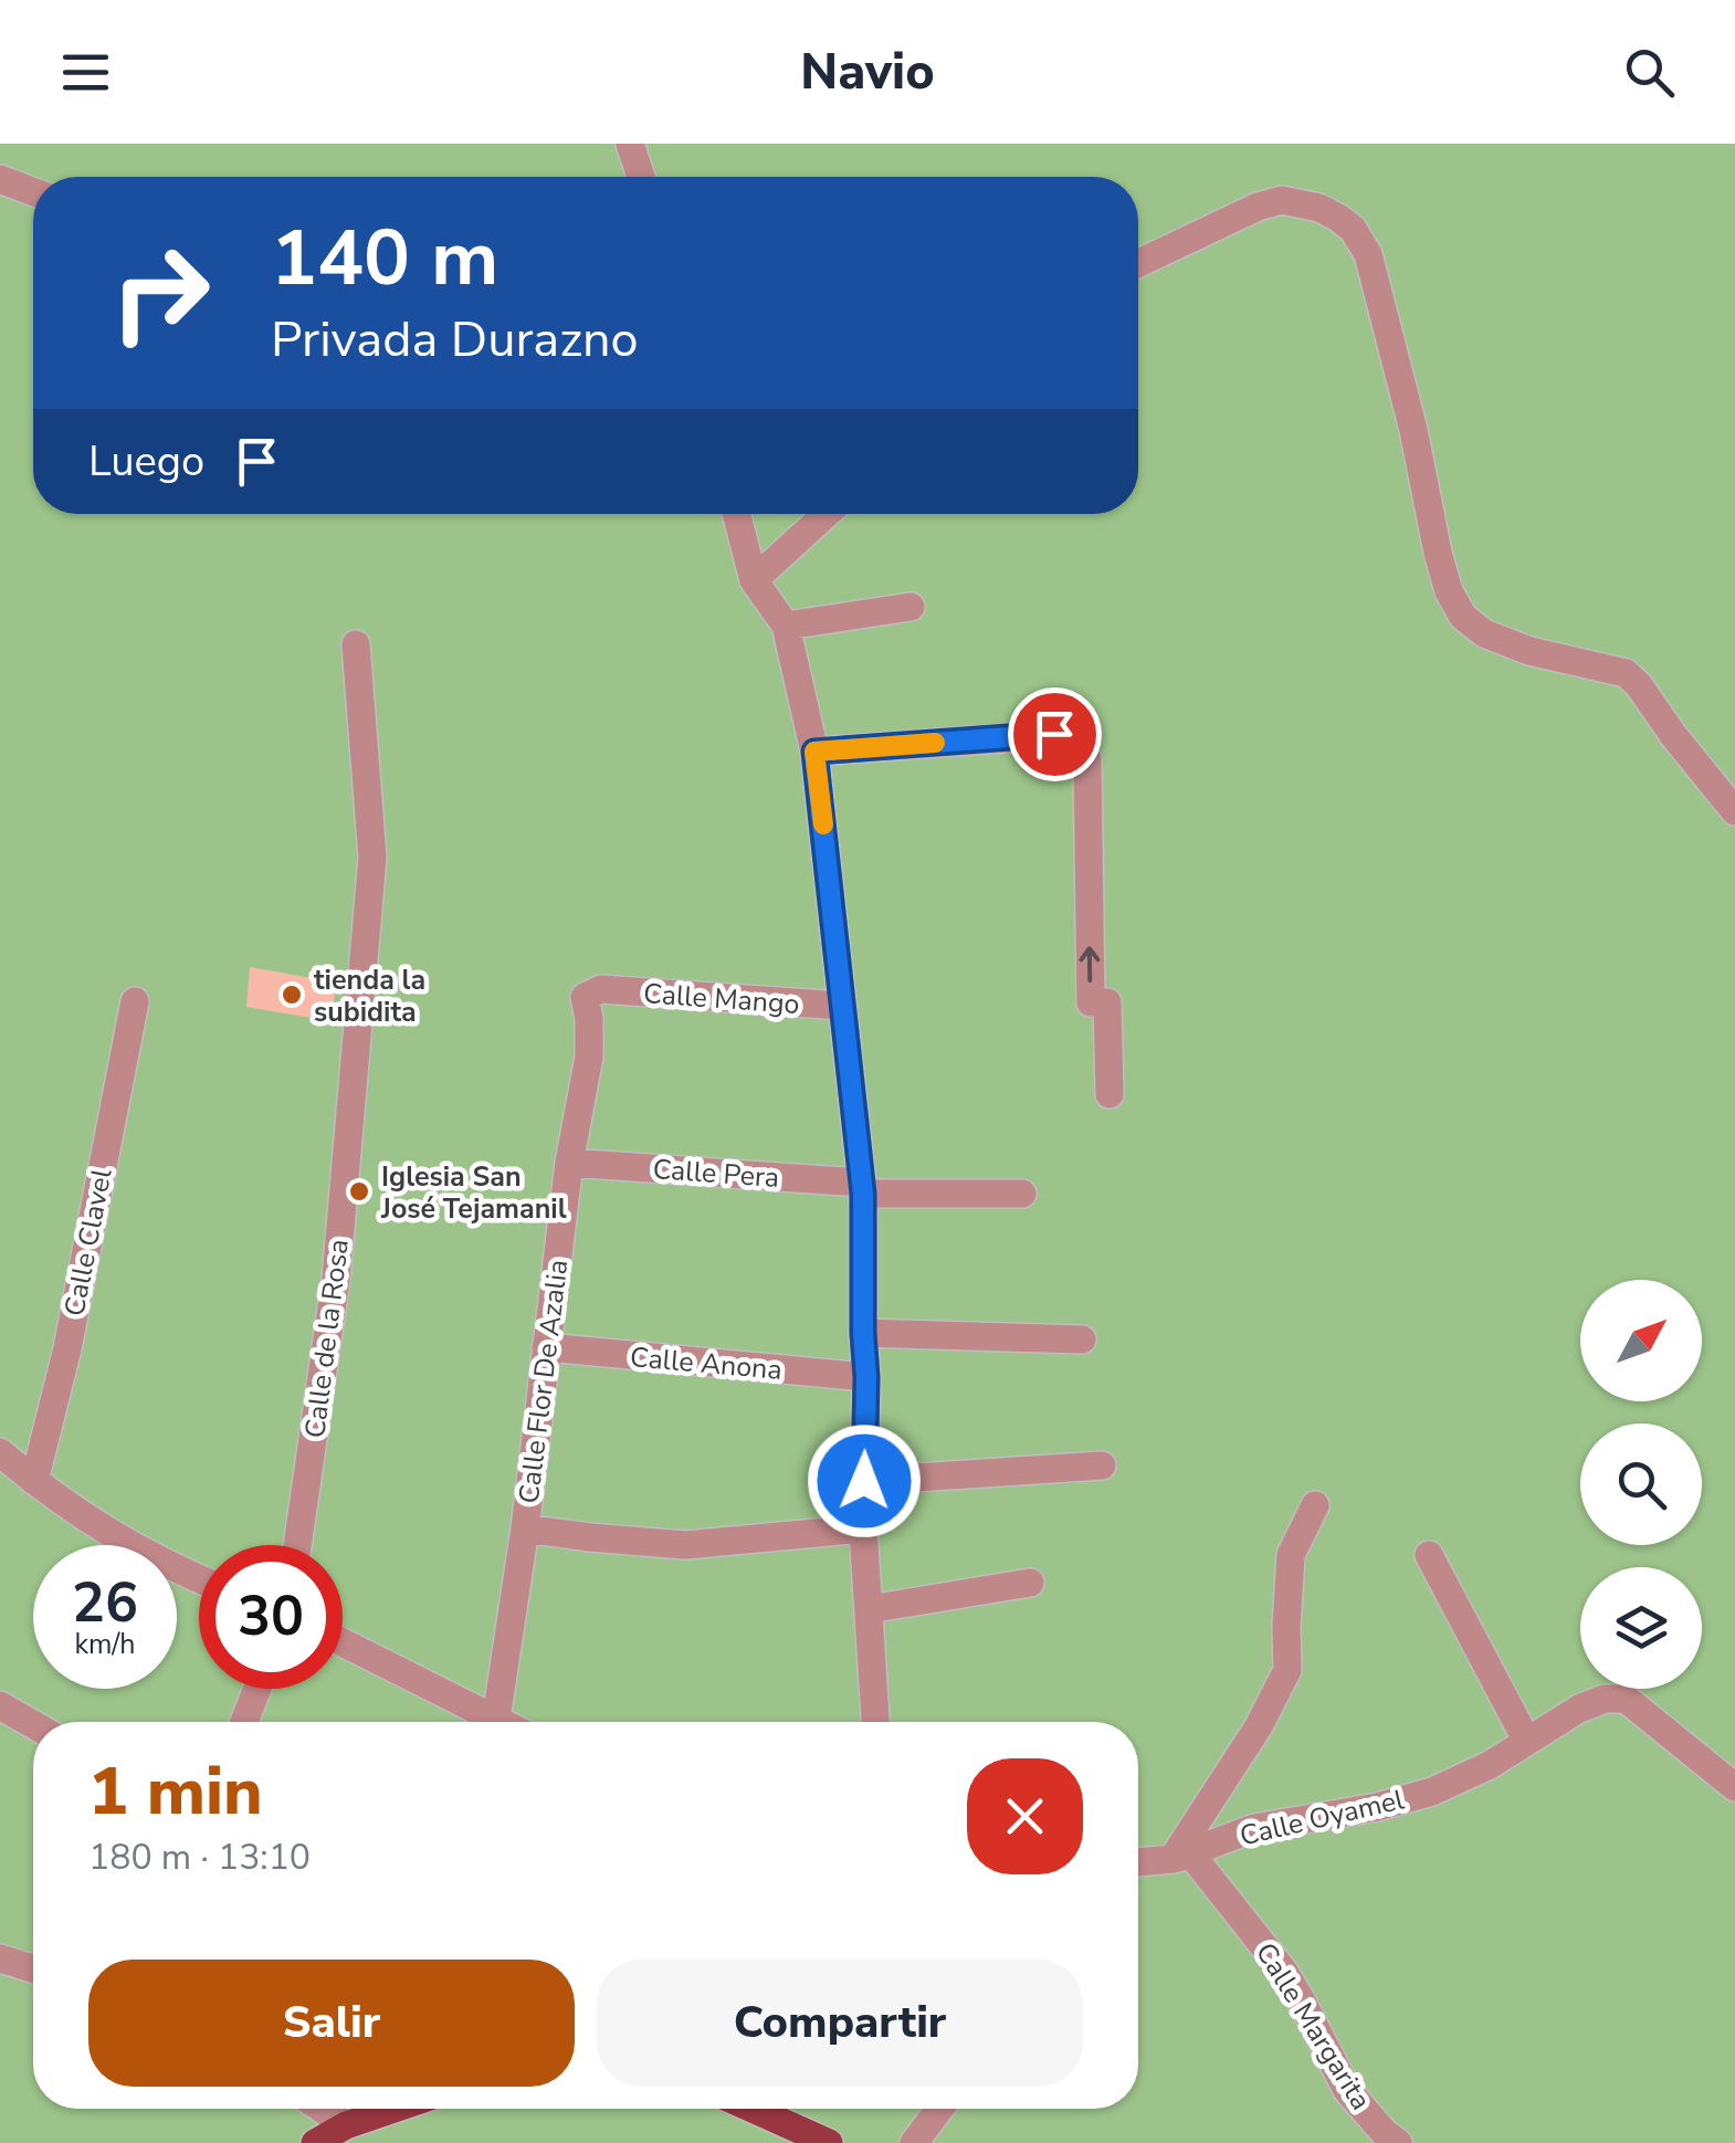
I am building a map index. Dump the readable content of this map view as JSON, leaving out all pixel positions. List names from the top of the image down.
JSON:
{
  "streets": {
    "street": [
      "Calle Mango",
      "Calle Pera",
      "Calle Clavel",
      "Calle de la Rosa",
      "Calle Anona",
      "Calle Flor De Azalia",
      "Calle Oyamel",
      "Calle Margarita"
    ]
  },
  "crossings": [
    ["Calle Mango", "Calle Flor De Azalia"],
    ["Calle Pera", "Calle Flor De Azalia"],
    ["Calle Anona", "Calle Flor De Azalia"],
    ["Calle Oyamel", "Calle Margarita"]
  ],
  "places": ["tienda la subidita", "Iglesia San José Tejamanil"],
  "north": "top right",
  "page": {
    "header": "Navio",
    "turn": ["140 m", "Privada Durazno"],
    "then": "Luego",
    "speed": "26 km/h",
    "limit": "30",
    "heading": ["1 min", "180 m · 13:10"],
    "buttons": ["Salir", "Compartir"]
  }
}
